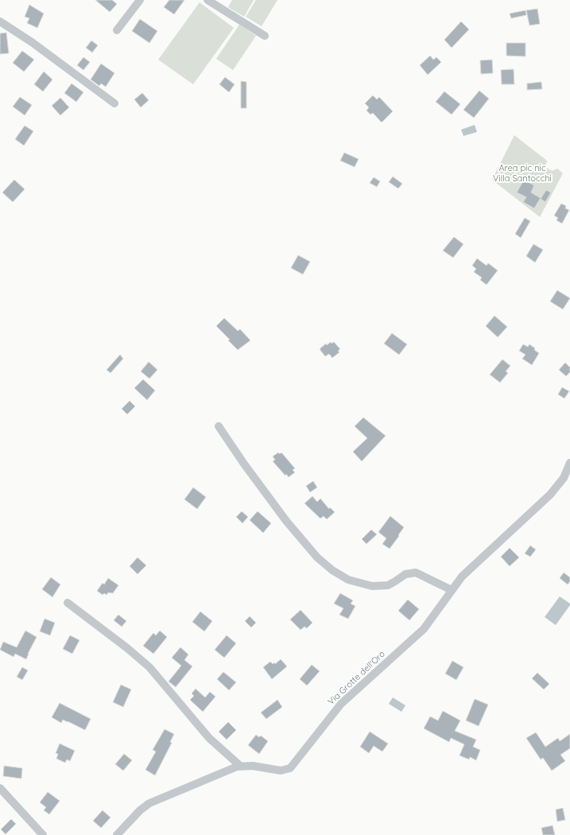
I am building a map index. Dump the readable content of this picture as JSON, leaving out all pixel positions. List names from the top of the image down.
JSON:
{
  "streets": {
    "street": ["Via Grotte dell'Oro"]
  },
  "parks": ["Area pic nic Villa Santocchi"]
}
